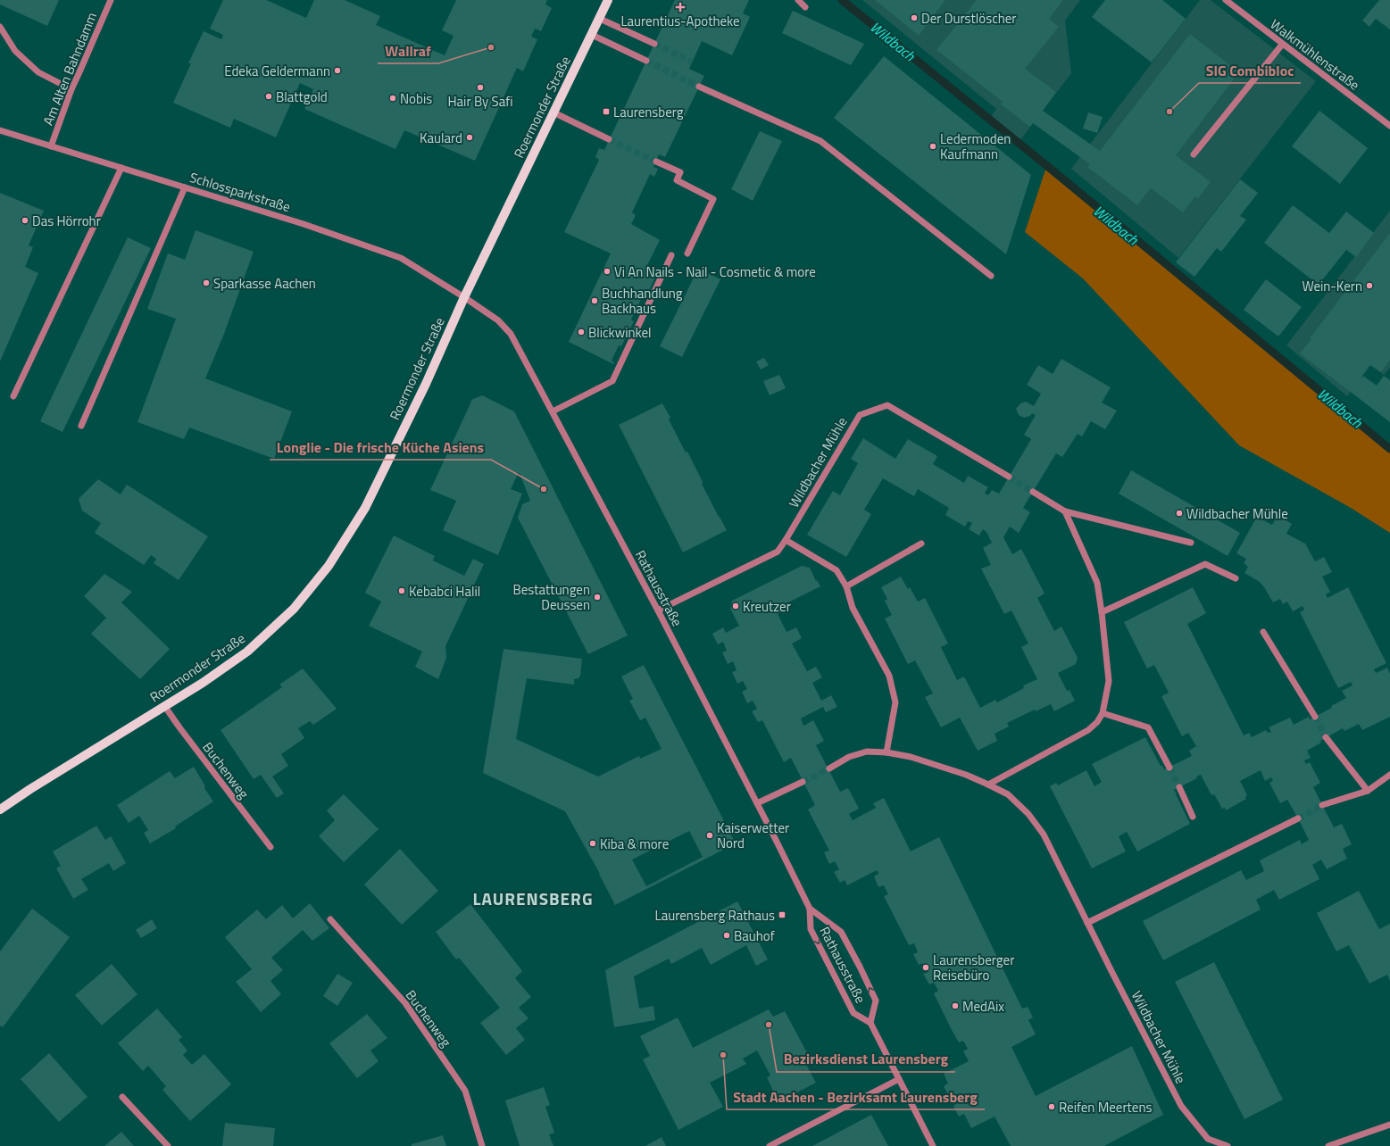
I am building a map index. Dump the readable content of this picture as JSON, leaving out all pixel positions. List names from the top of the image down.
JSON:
{
  "streets": {
    "main road": ["Roermonder Straße"],
    "street": [
      "Walkmühlenstraße",
      "Am Alten Bahndamm",
      "Schlossparkstraße",
      "Wildbacher Mühle",
      "Rathausstraße",
      "Buchenweg"
    ]
  },
  "crossings": [
    ["Am Alten Bahndamm", "Schlossparkstraße"],
    ["Roermonder Straße", "Schlossparkstraße"],
    ["Roermonder Straße", "Rathausstraße"],
    ["Roermonder Straße", "Buchenweg"],
    ["Schlossparkstraße", "Rathausstraße"],
    ["Wildbacher Mühle", "Rathausstraße"]
  ],
  "districts": ["LAURENSBERG"],
  "water": ["Wildbach"],
  "places": {
    "health": ["Laurentius-Apotheke"],
    "other": [
      "Der Durstlöscher",
      "Wallraf",
      "Edeka Geldermann",
      "Hair By Safi",
      "Blattgold",
      "Nobis",
      "SIG Combibloc",
      "Kaulard",
      "Ledermoden Kaufmann",
      "Das Hörrohr",
      "Vi An Nails - Nail - Cosmetic & more",
      "Sparkasse Aachen",
      "Wein-Kern",
      "Buchhandlung Backhaus",
      "Blickwinkel",
      "Longlie - Die frische Küche Asiens",
      "Wildbacher Mühle",
      "Kebabci Halil",
      "Bestattungen Deussen",
      "Kreutzer",
      "Kaiserwetter Nord",
      "Kiba & more",
      "Bauhof",
      "Laurensberger Reisebüro",
      "MedAix",
      "Bezirksdienst Laurensberg",
      "Stadt Aachen - Bezirksamt Laurensberg",
      "Reifen Meertens"
    ],
    "transit": ["Laurensberg", "Laurensberg Rathaus"]
  }
}
